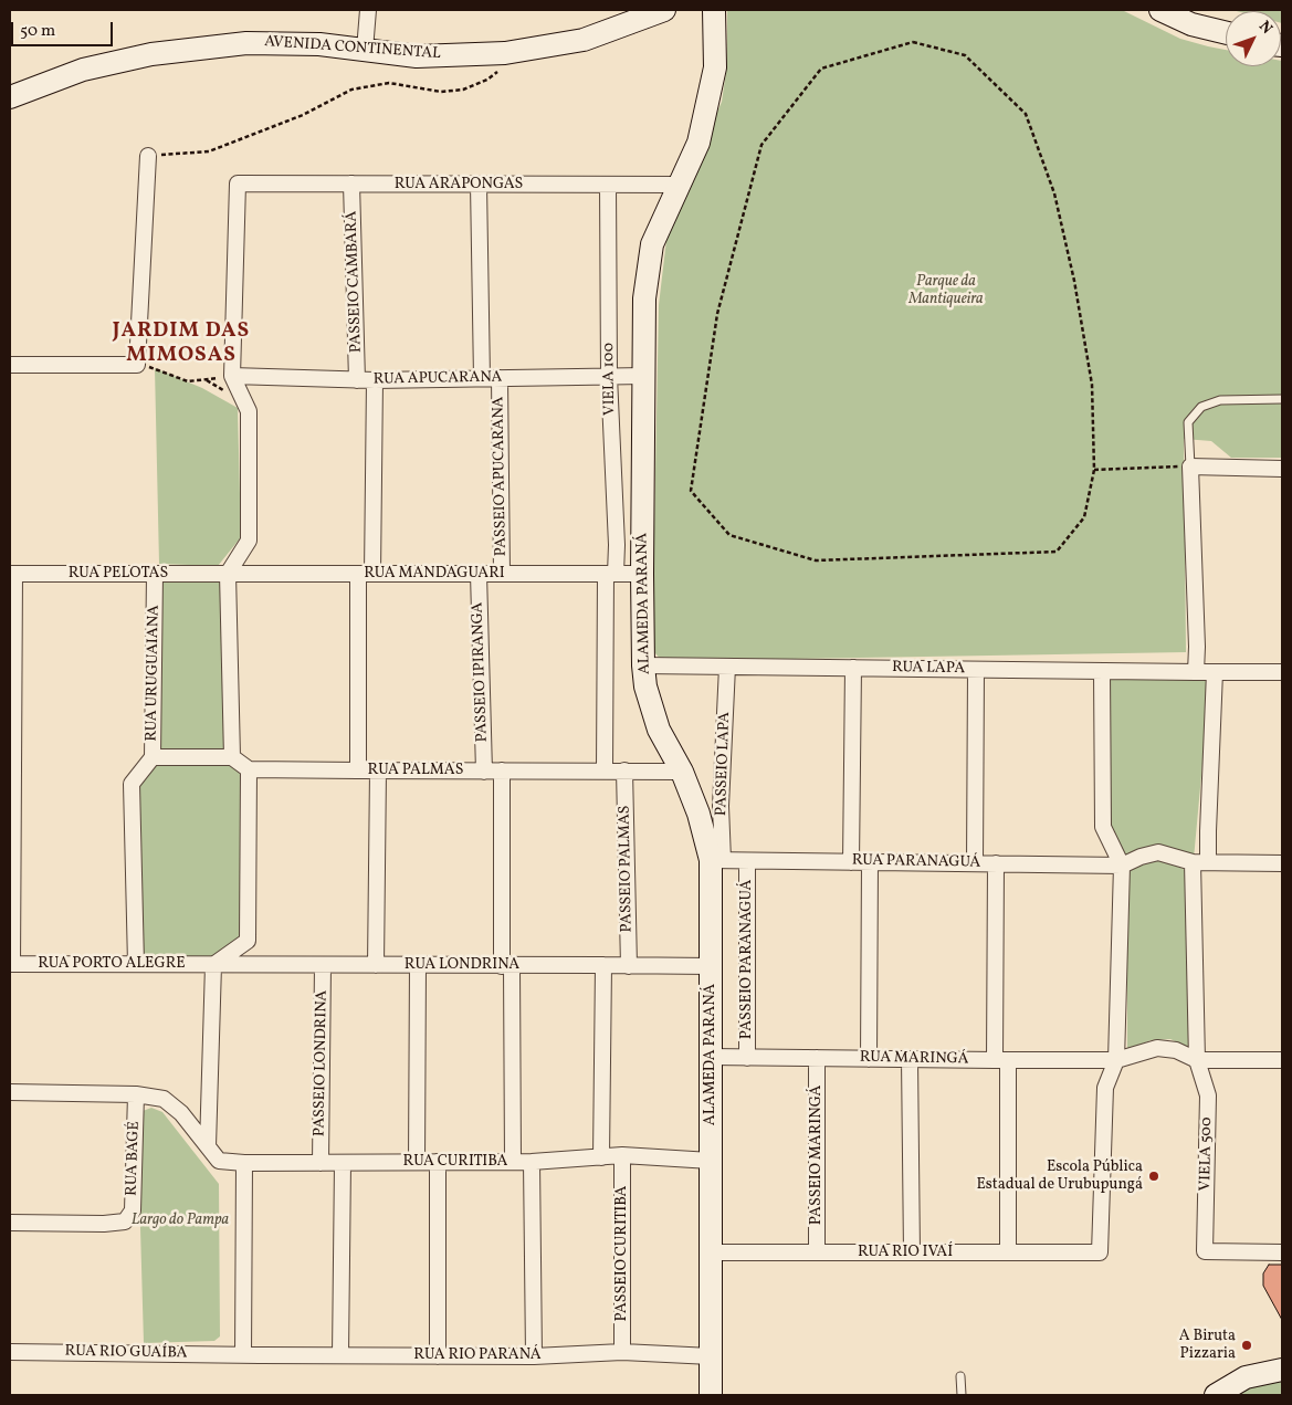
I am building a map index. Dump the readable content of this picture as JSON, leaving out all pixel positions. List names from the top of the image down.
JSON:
{
  "streets": {
    "street": [
      "AVENIDA CONTINENTAL",
      "RUA ARAPONGAS",
      "PASSEIO CAMBARÁ",
      "RUA APUCARANA",
      "VIELA 100",
      "PASSEIO APUCARANA",
      "RUA PELOTAS",
      "RUA MANDAGUARI",
      "ALAMEDA PARANÁ",
      "RUA LAPA",
      "PASSEIO IPIRANGA",
      "RUA URUGUAIANA",
      "PASSEIO LAPA",
      "RUA PALMAS",
      "RUA PARANAGUÁ",
      "PASSEIO PALMAS",
      "PASSEIO PARANAGUÁ",
      "RUA PORTO ALEGRE",
      "RUA LONDRINA",
      "RUA MARINGÁ",
      "PASSEIO LONDRINA",
      "VIELA 500",
      "PASSEIO MARINGÁ",
      "RUA BAGÉ",
      "RUA CURITIBA",
      "RUA RIO IVAÍ",
      "PASSEIO CURITIBA",
      "RUA RIO GUAÍBA",
      "RUA RIO PARANÁ"
    ]
  },
  "crossings": [
    ["RUA ARAPONGAS", "PASSEIO CAMBARÁ"],
    ["RUA ARAPONGAS", "RUA APUCARANA"],
    ["RUA ARAPONGAS", "VIELA 100"],
    ["RUA ARAPONGAS", "ALAMEDA PARANÁ"],
    ["PASSEIO CAMBARÁ", "RUA APUCARANA"],
    ["RUA APUCARANA", "VIELA 100"],
    ["RUA APUCARANA", "PASSEIO APUCARANA"],
    ["RUA APUCARANA", "ALAMEDA PARANÁ"],
    ["VIELA 100", "RUA MANDAGUARI"],
    ["PASSEIO APUCARANA", "RUA MANDAGUARI"],
    ["RUA PELOTAS", "RUA MANDAGUARI"],
    ["RUA PELOTAS", "RUA URUGUAIANA"],
    ["RUA MANDAGUARI", "ALAMEDA PARANÁ"],
    ["RUA MANDAGUARI", "PASSEIO IPIRANGA"],
    ["ALAMEDA PARANÁ", "RUA LAPA"],
    ["ALAMEDA PARANÁ", "PASSEIO LAPA"],
    ["ALAMEDA PARANÁ", "RUA PALMAS"],
    ["ALAMEDA PARANÁ", "RUA PARANAGUÁ"],
    ["ALAMEDA PARANÁ", "RUA LONDRINA"],
    ["ALAMEDA PARANÁ", "RUA MARINGÁ"],
    ["ALAMEDA PARANÁ", "RUA CURITIBA"],
    ["ALAMEDA PARANÁ", "RUA RIO IVAÍ"],
    ["ALAMEDA PARANÁ", "RUA RIO PARANÁ"],
    ["RUA LAPA", "PASSEIO LAPA"],
    ["RUA LAPA", "VIELA 500"],
    ["PASSEIO IPIRANGA", "RUA PALMAS"],
    ["RUA URUGUAIANA", "RUA PORTO ALEGRE"],
    ["PASSEIO LAPA", "RUA PARANAGUÁ"],
    ["RUA PALMAS", "PASSEIO PALMAS"],
    ["RUA PARANAGUÁ", "PASSEIO PARANAGUÁ"],
    ["PASSEIO PALMAS", "RUA LONDRINA"],
    ["PASSEIO PARANAGUÁ", "RUA MARINGÁ"],
    ["RUA PORTO ALEGRE", "RUA LONDRINA"],
    ["RUA LONDRINA", "PASSEIO LONDRINA"],
    ["RUA MARINGÁ", "VIELA 500"],
    ["RUA MARINGÁ", "PASSEIO MARINGÁ"],
    ["RUA MARINGÁ", "RUA RIO IVAÍ"],
    ["PASSEIO LONDRINA", "RUA CURITIBA"],
    ["PASSEIO MARINGÁ", "RUA RIO IVAÍ"],
    ["RUA BAGÉ", "RUA CURITIBA"],
    ["RUA CURITIBA", "PASSEIO CURITIBA"],
    ["PASSEIO CURITIBA", "RUA RIO PARANÁ"],
    ["RUA RIO GUAÍBA", "RUA RIO PARANÁ"]
  ],
  "districts": ["JARDIM DAS MIMOSAS"],
  "parks": ["Parque da Mantiqueira", "Largo do Pampa"],
  "places": ["Escola Pública Estadual de Urubupungá", "A Biruta Pizzaria"],
  "scale_bar": "50 m",
  "north": "top right"
}
